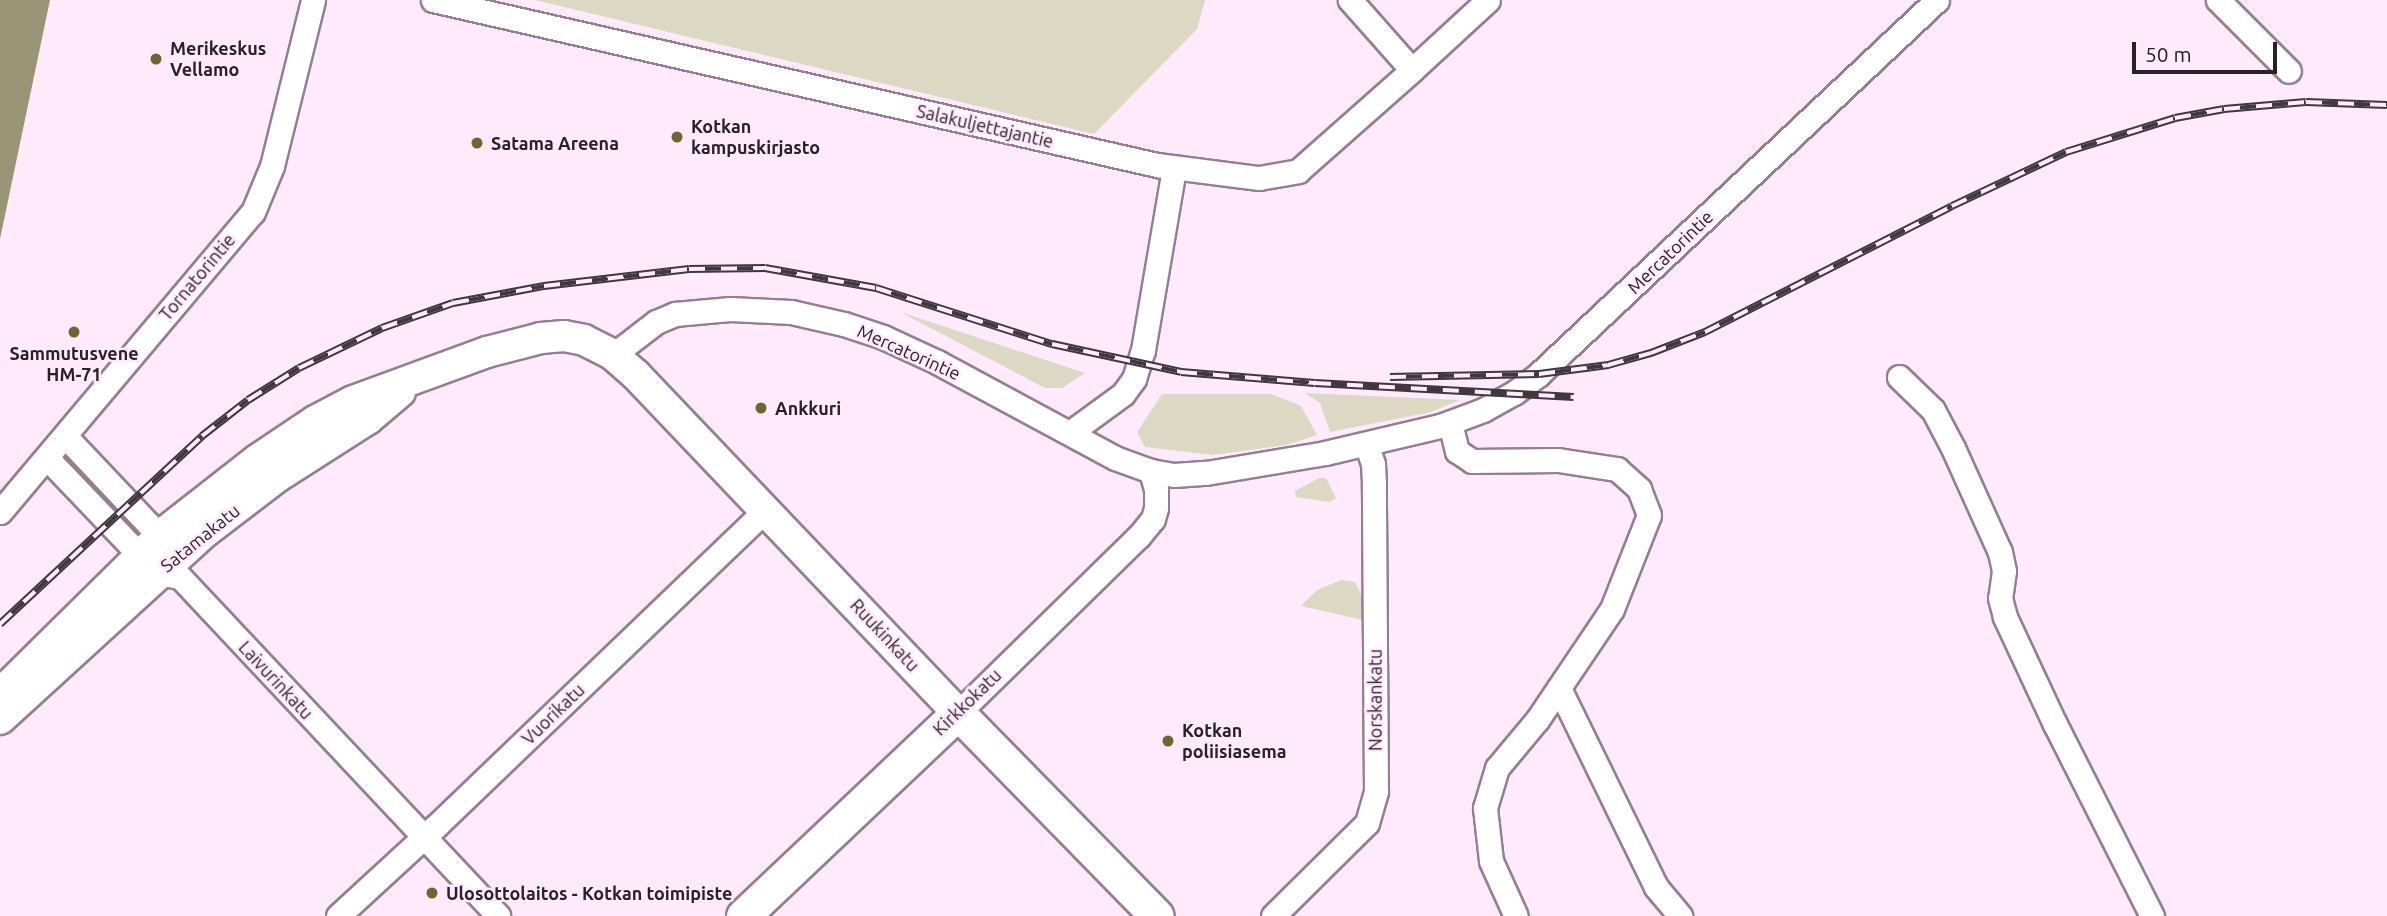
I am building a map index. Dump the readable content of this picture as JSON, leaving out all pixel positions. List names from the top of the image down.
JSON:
{
  "streets": {
    "main road": ["Ruukinkatu", "Kirkkokatu"],
    "street": [
      "Salakuljettajantie",
      "Mercatorintie",
      "Tornatorintie",
      "Satamakatu",
      "Laivurinkatu",
      "Norskankatu",
      "Vuorikatu"
    ]
  },
  "crossings": [
    ["Mercatorintie", "Satamakatu"],
    ["Mercatorintie", "Ruukinkatu"],
    ["Mercatorintie", "Norskankatu"],
    ["Mercatorintie", "Kirkkokatu"],
    ["Tornatorintie", "Laivurinkatu"],
    ["Satamakatu", "Ruukinkatu"],
    ["Satamakatu", "Laivurinkatu"],
    ["Ruukinkatu", "Kirkkokatu"],
    ["Ruukinkatu", "Vuorikatu"],
    ["Laivurinkatu", "Vuorikatu"]
  ],
  "places": [
    "Merikeskus Vellamo",
    "Kotkan kampuskirjasto",
    "Satama Areena",
    "Sammutusvene HM-71",
    "Ankkuri",
    "Kotkan poliisiasema",
    "Ulosottolaitos - Kotkan toimipiste"
  ],
  "scale_bar": "50 m"
}
